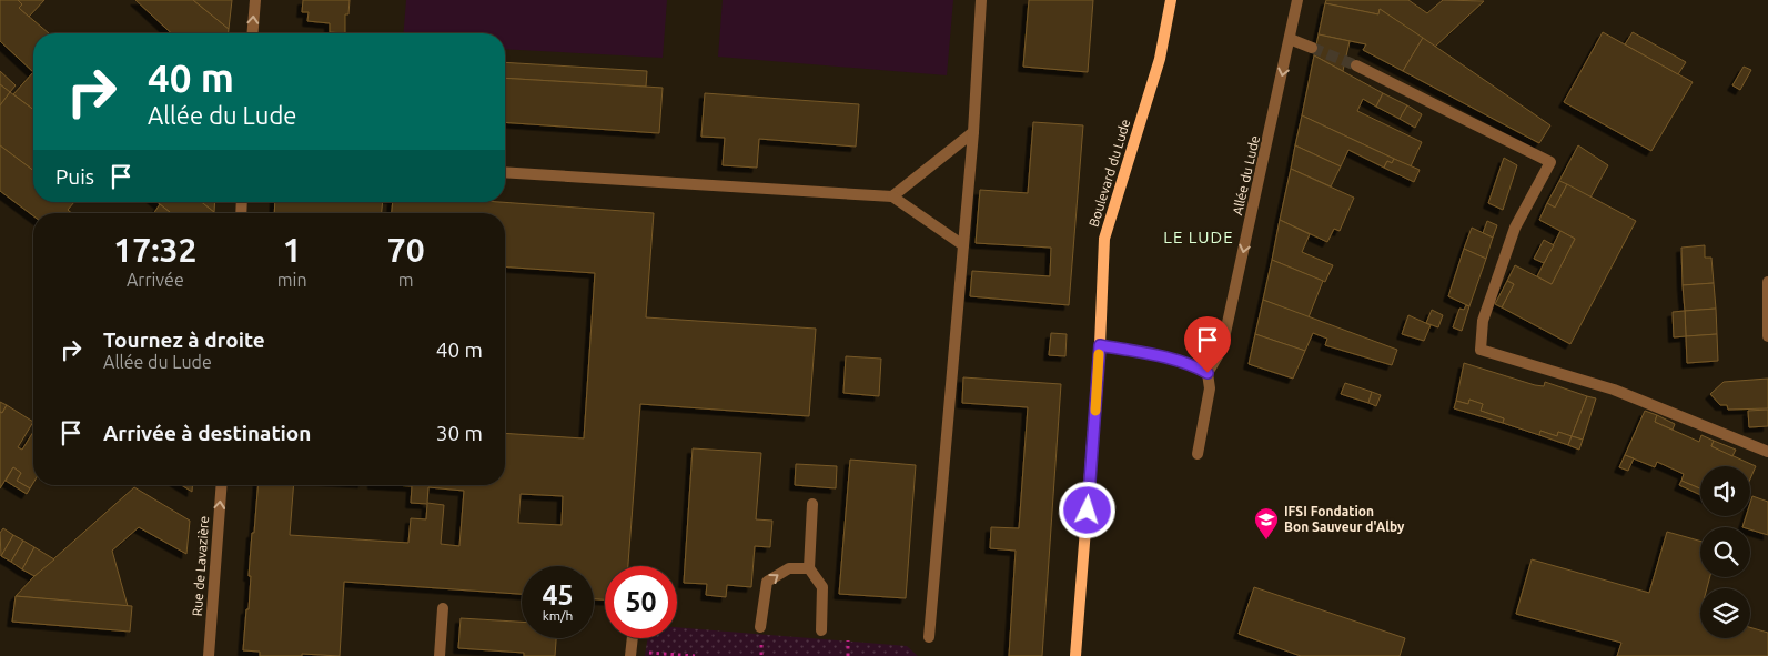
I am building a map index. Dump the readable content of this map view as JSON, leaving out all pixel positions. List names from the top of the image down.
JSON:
{
  "streets": {
    "main road": ["Boulevard du Lude"],
    "street": ["Allée du Lude", "Rue de Lavazière"]
  },
  "one_way": ["Allée du Lude", "Rue de Lavazière"],
  "districts": ["LE LUDE"],
  "places": {
    "school or university": ["IFSI Fondation Bon Sauveur d'Alby"]
  },
  "page": {
    "turn": ["40 m", "Allée du Lude"],
    "then": "Puis",
    "eta": [
      "17:32",
      "Arrivée",
      "1",
      "min",
      "70",
      "m"
    ],
    "list": [
      {
        "name": "Tournez à droite",
        "note": "Allée du Lude",
        "value": "40 m"
      },
      {
        "name": "Arrivée à destination",
        "value": "30 m"
      }
    ],
    "speed": "45 km/h",
    "limit": "50"
  }
}
